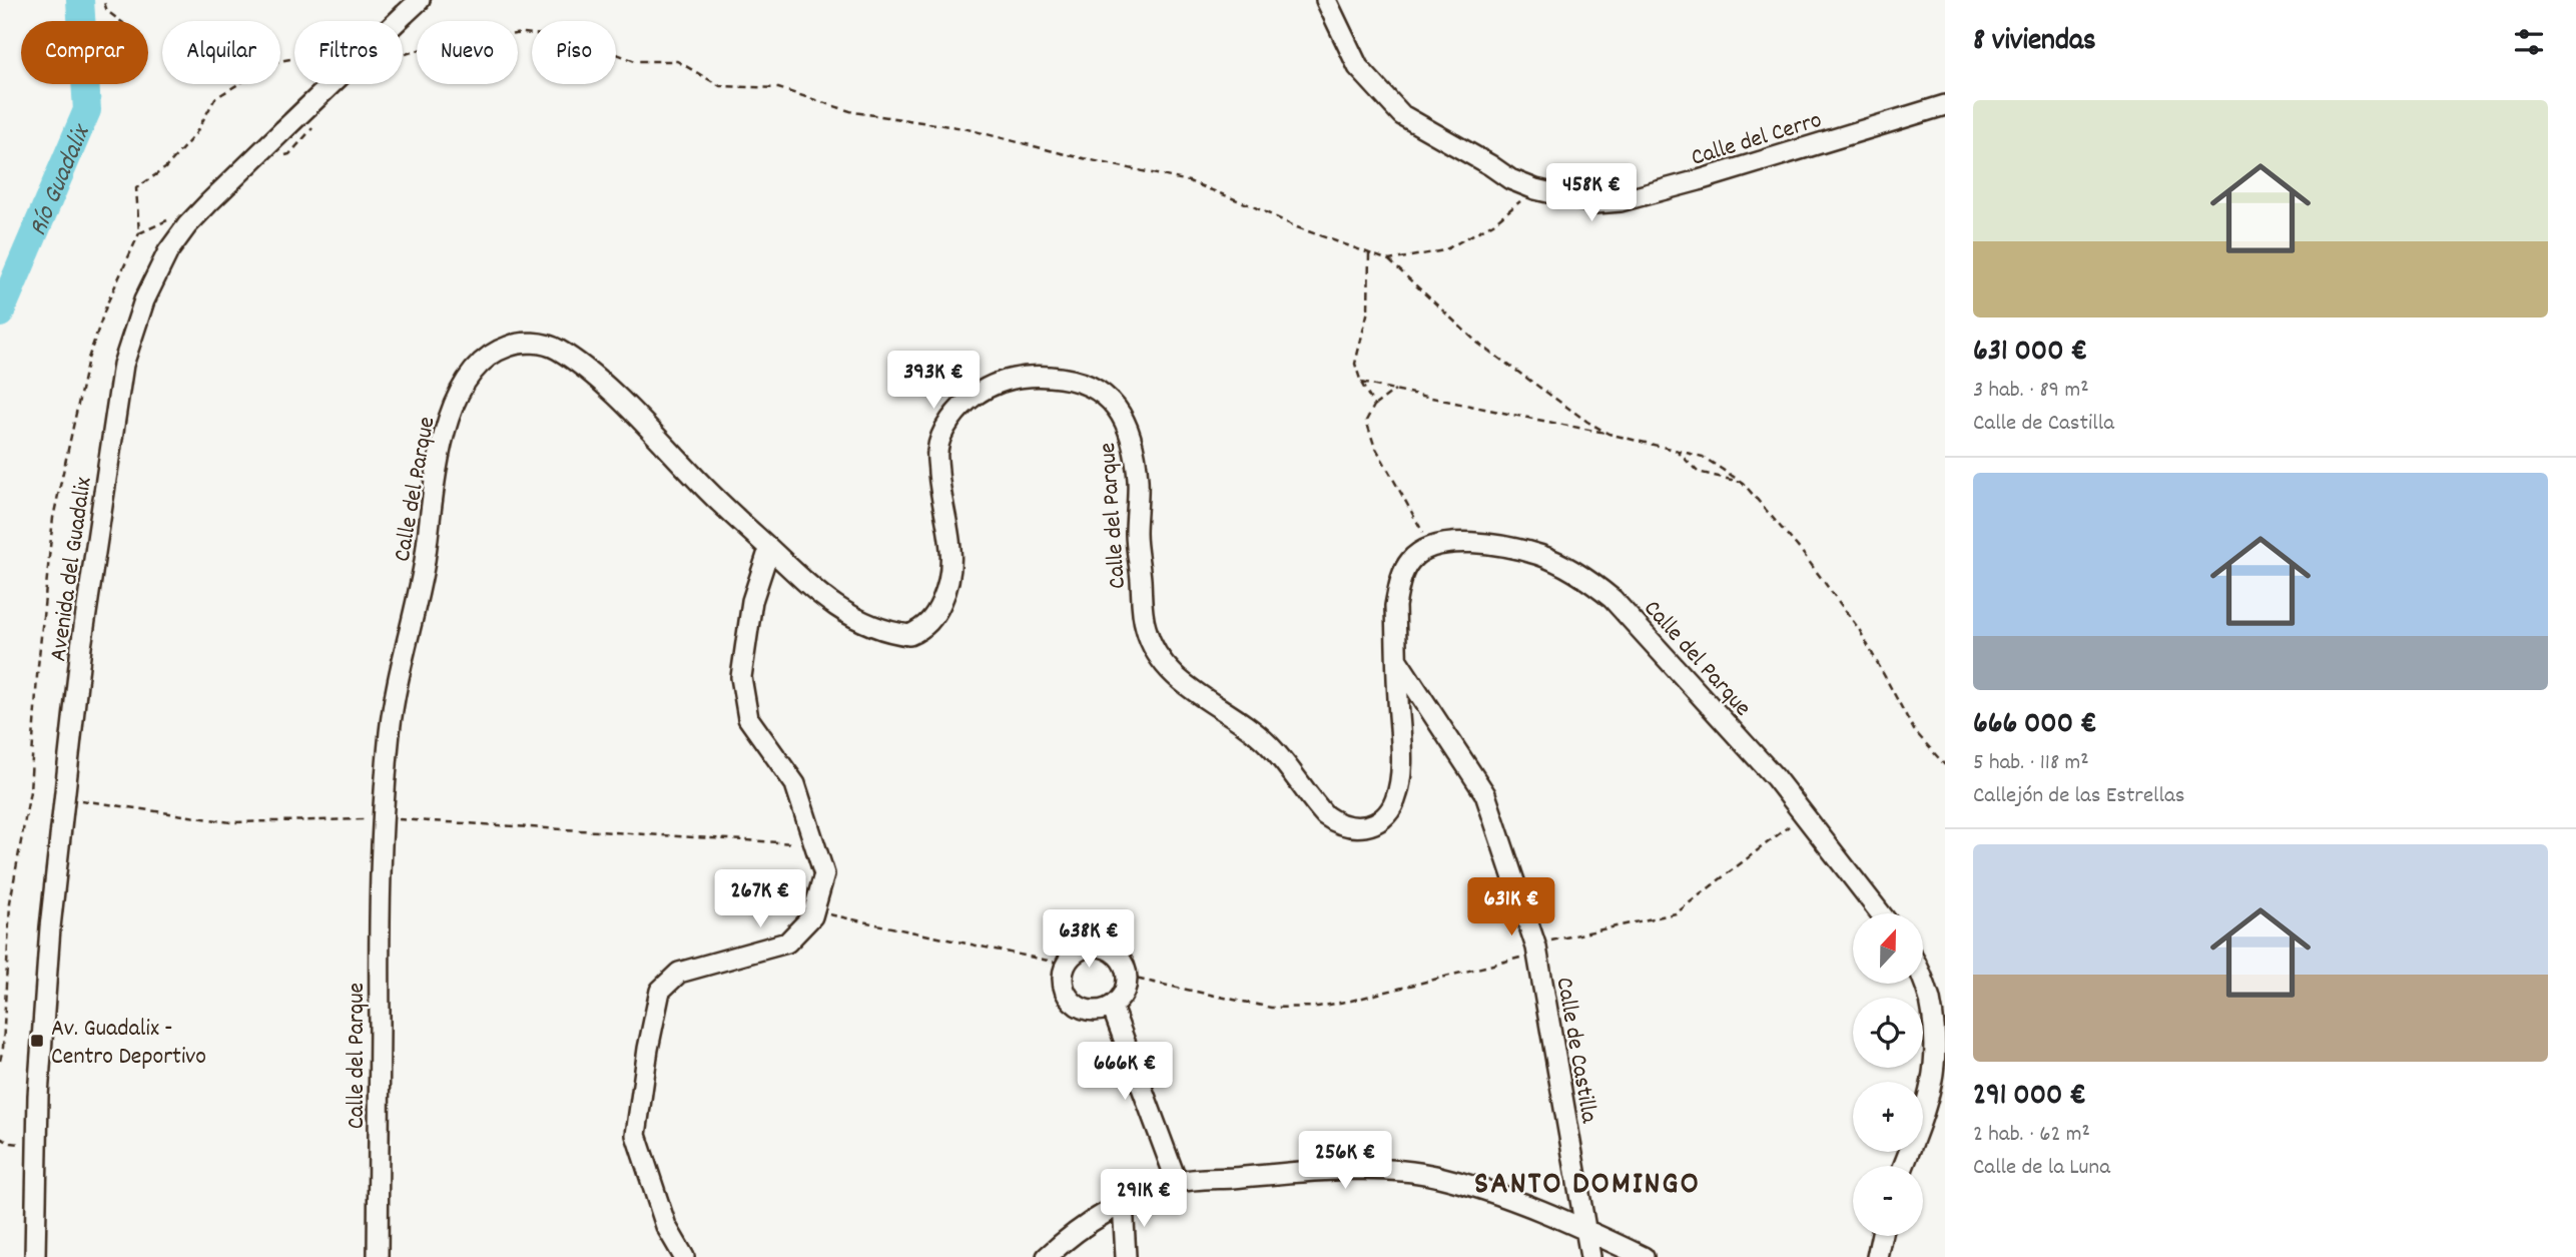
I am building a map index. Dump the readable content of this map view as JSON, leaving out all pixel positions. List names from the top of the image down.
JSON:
{
  "streets": {
    "street": [
      "Calle del Cerro",
      "Calle del Parque",
      "Avenida del Guadalix",
      "Calle de Castilla"
    ]
  },
  "crossings": [
    ["Calle del Parque", "Calle de Castilla"]
  ],
  "districts": ["SANTO DOMINGO"],
  "water": ["Río Guadalix"],
  "places": {
    "transit": ["Av. Guadalix - Centro Deportivo"]
  },
  "north": "top",
  "page": {
    "heading": "8 viviendas",
    "chip": [
      "Comprar",
      "Alquilar",
      "Filtros",
      "Nuevo",
      "Piso"
    ],
    "list": [
      {
        "name": "631 000 €",
        "note": "3 hab. · 89 m² · Calle de Castilla"
      },
      {
        "name": "666 000 €",
        "note": "5 hab. · 118 m² · Callejón de las Estrellas"
      },
      {
        "name": "291 000 €",
        "note": "2 hab. · 62 m² · Calle de la Luna"
      }
    ],
    "price": [
      "458K €",
      "393K €",
      "267K €",
      "631K €",
      "638K €",
      "666K €",
      "256K €",
      "291K €"
    ],
    "map_buttons": ["+", "−"]
  }
}
